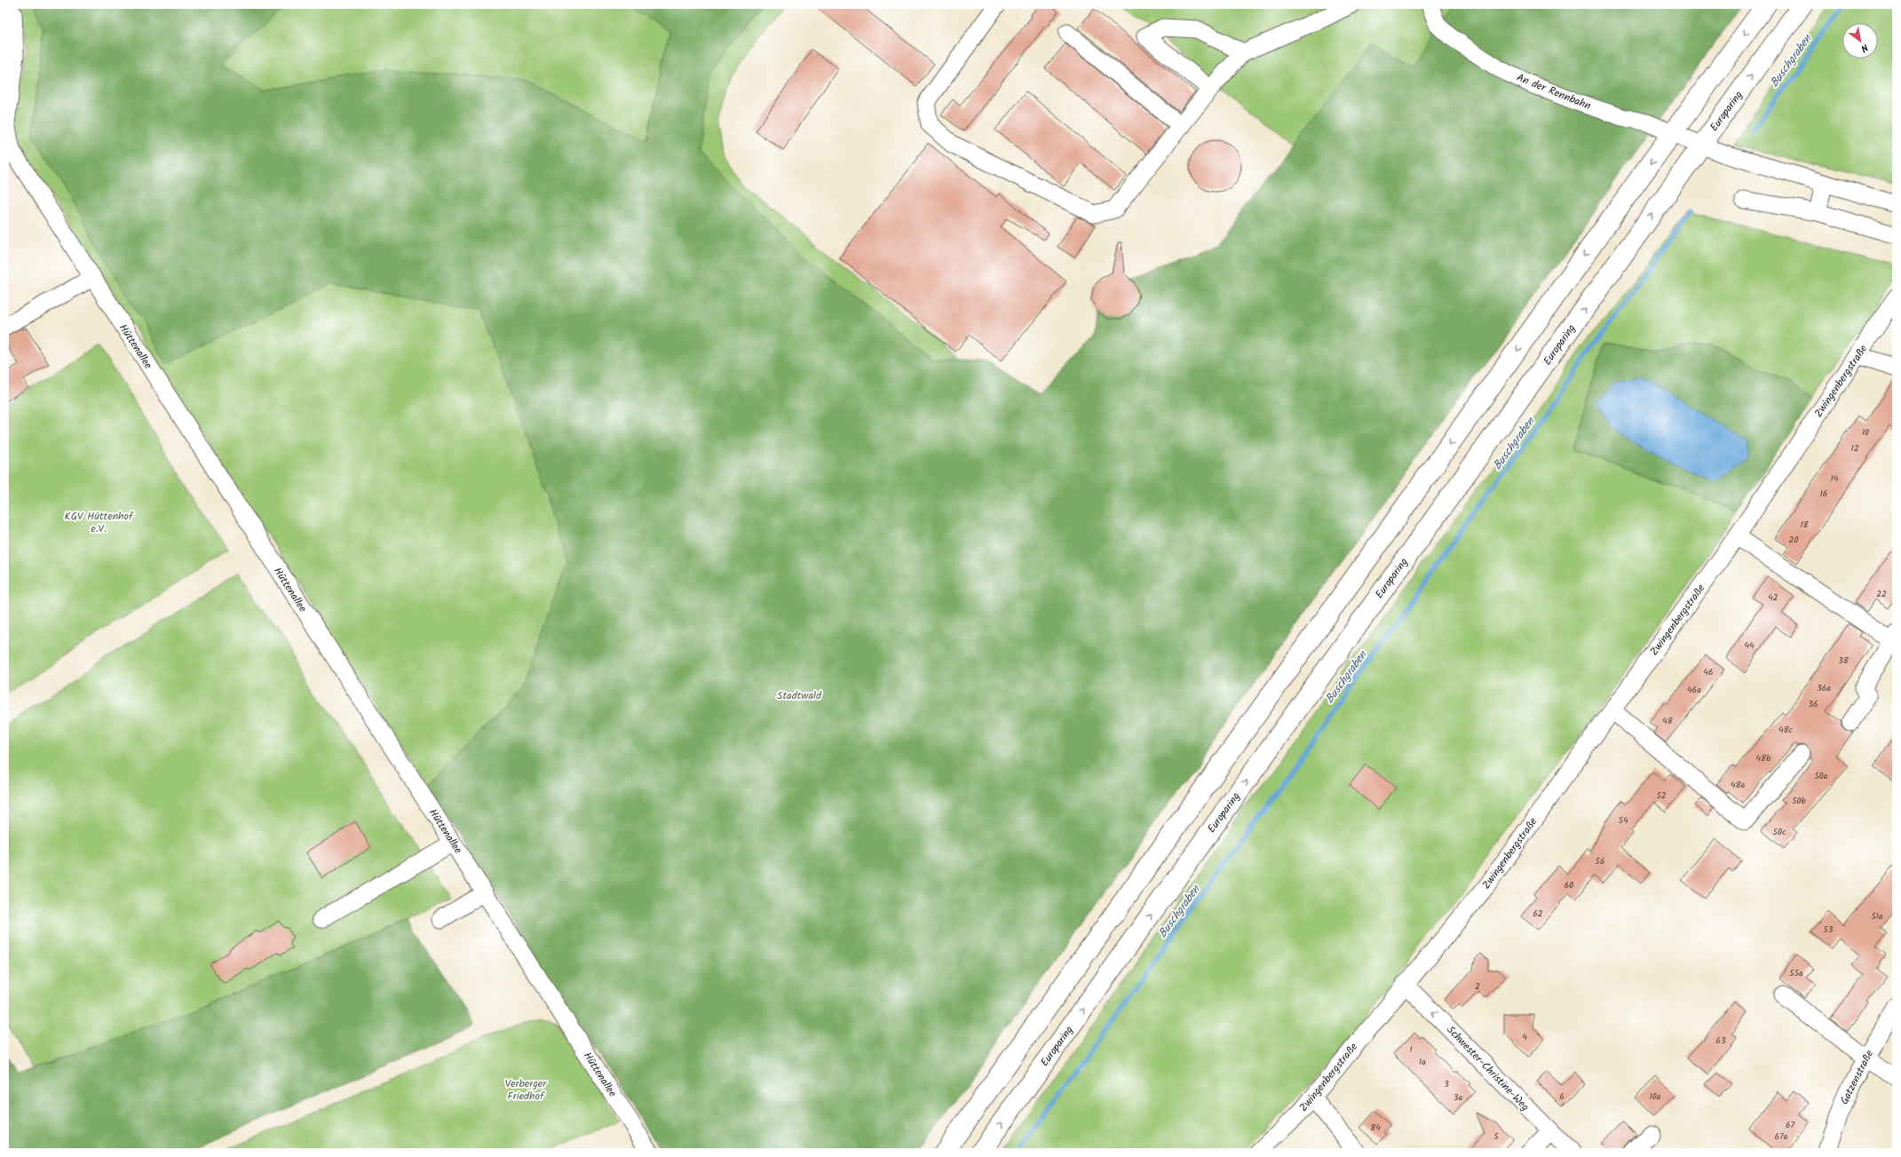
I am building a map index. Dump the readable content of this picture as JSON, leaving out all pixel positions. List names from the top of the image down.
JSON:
{
  "streets": {
    "main road": ["Europaring"],
    "street": [
      "An der Rennbahn",
      "Hüttenallee",
      "Zwingenbergstraße",
      "Schwester-Christine-Weg",
      "Gatzenstraße"
    ]
  },
  "crossings": [
    ["An der Rennbahn", "Europaring"],
    ["Zwingenbergstraße", "Schwester-Christine-Weg"]
  ],
  "water": ["Buschgraben"],
  "parks": ["KGV Hüttenhof e.V.", "Stadtwald", "Verberger Friedhof"],
  "house_numbers": [
    "10",
    "12",
    "14",
    "16",
    "18",
    "20",
    "22",
    "42",
    "44",
    "38",
    "46",
    "36a",
    "46a",
    "36",
    "48",
    "48c",
    "48b",
    "50a",
    "48a",
    "52",
    "50b",
    "54",
    "50c",
    "56",
    "60",
    "62",
    "51a",
    "53",
    "55a",
    "2",
    "4",
    "63",
    "1",
    "1a",
    "3",
    "6",
    "10a",
    "3a",
    "67",
    "84",
    "5",
    "67a"
  ],
  "north": "bottom right"
}
